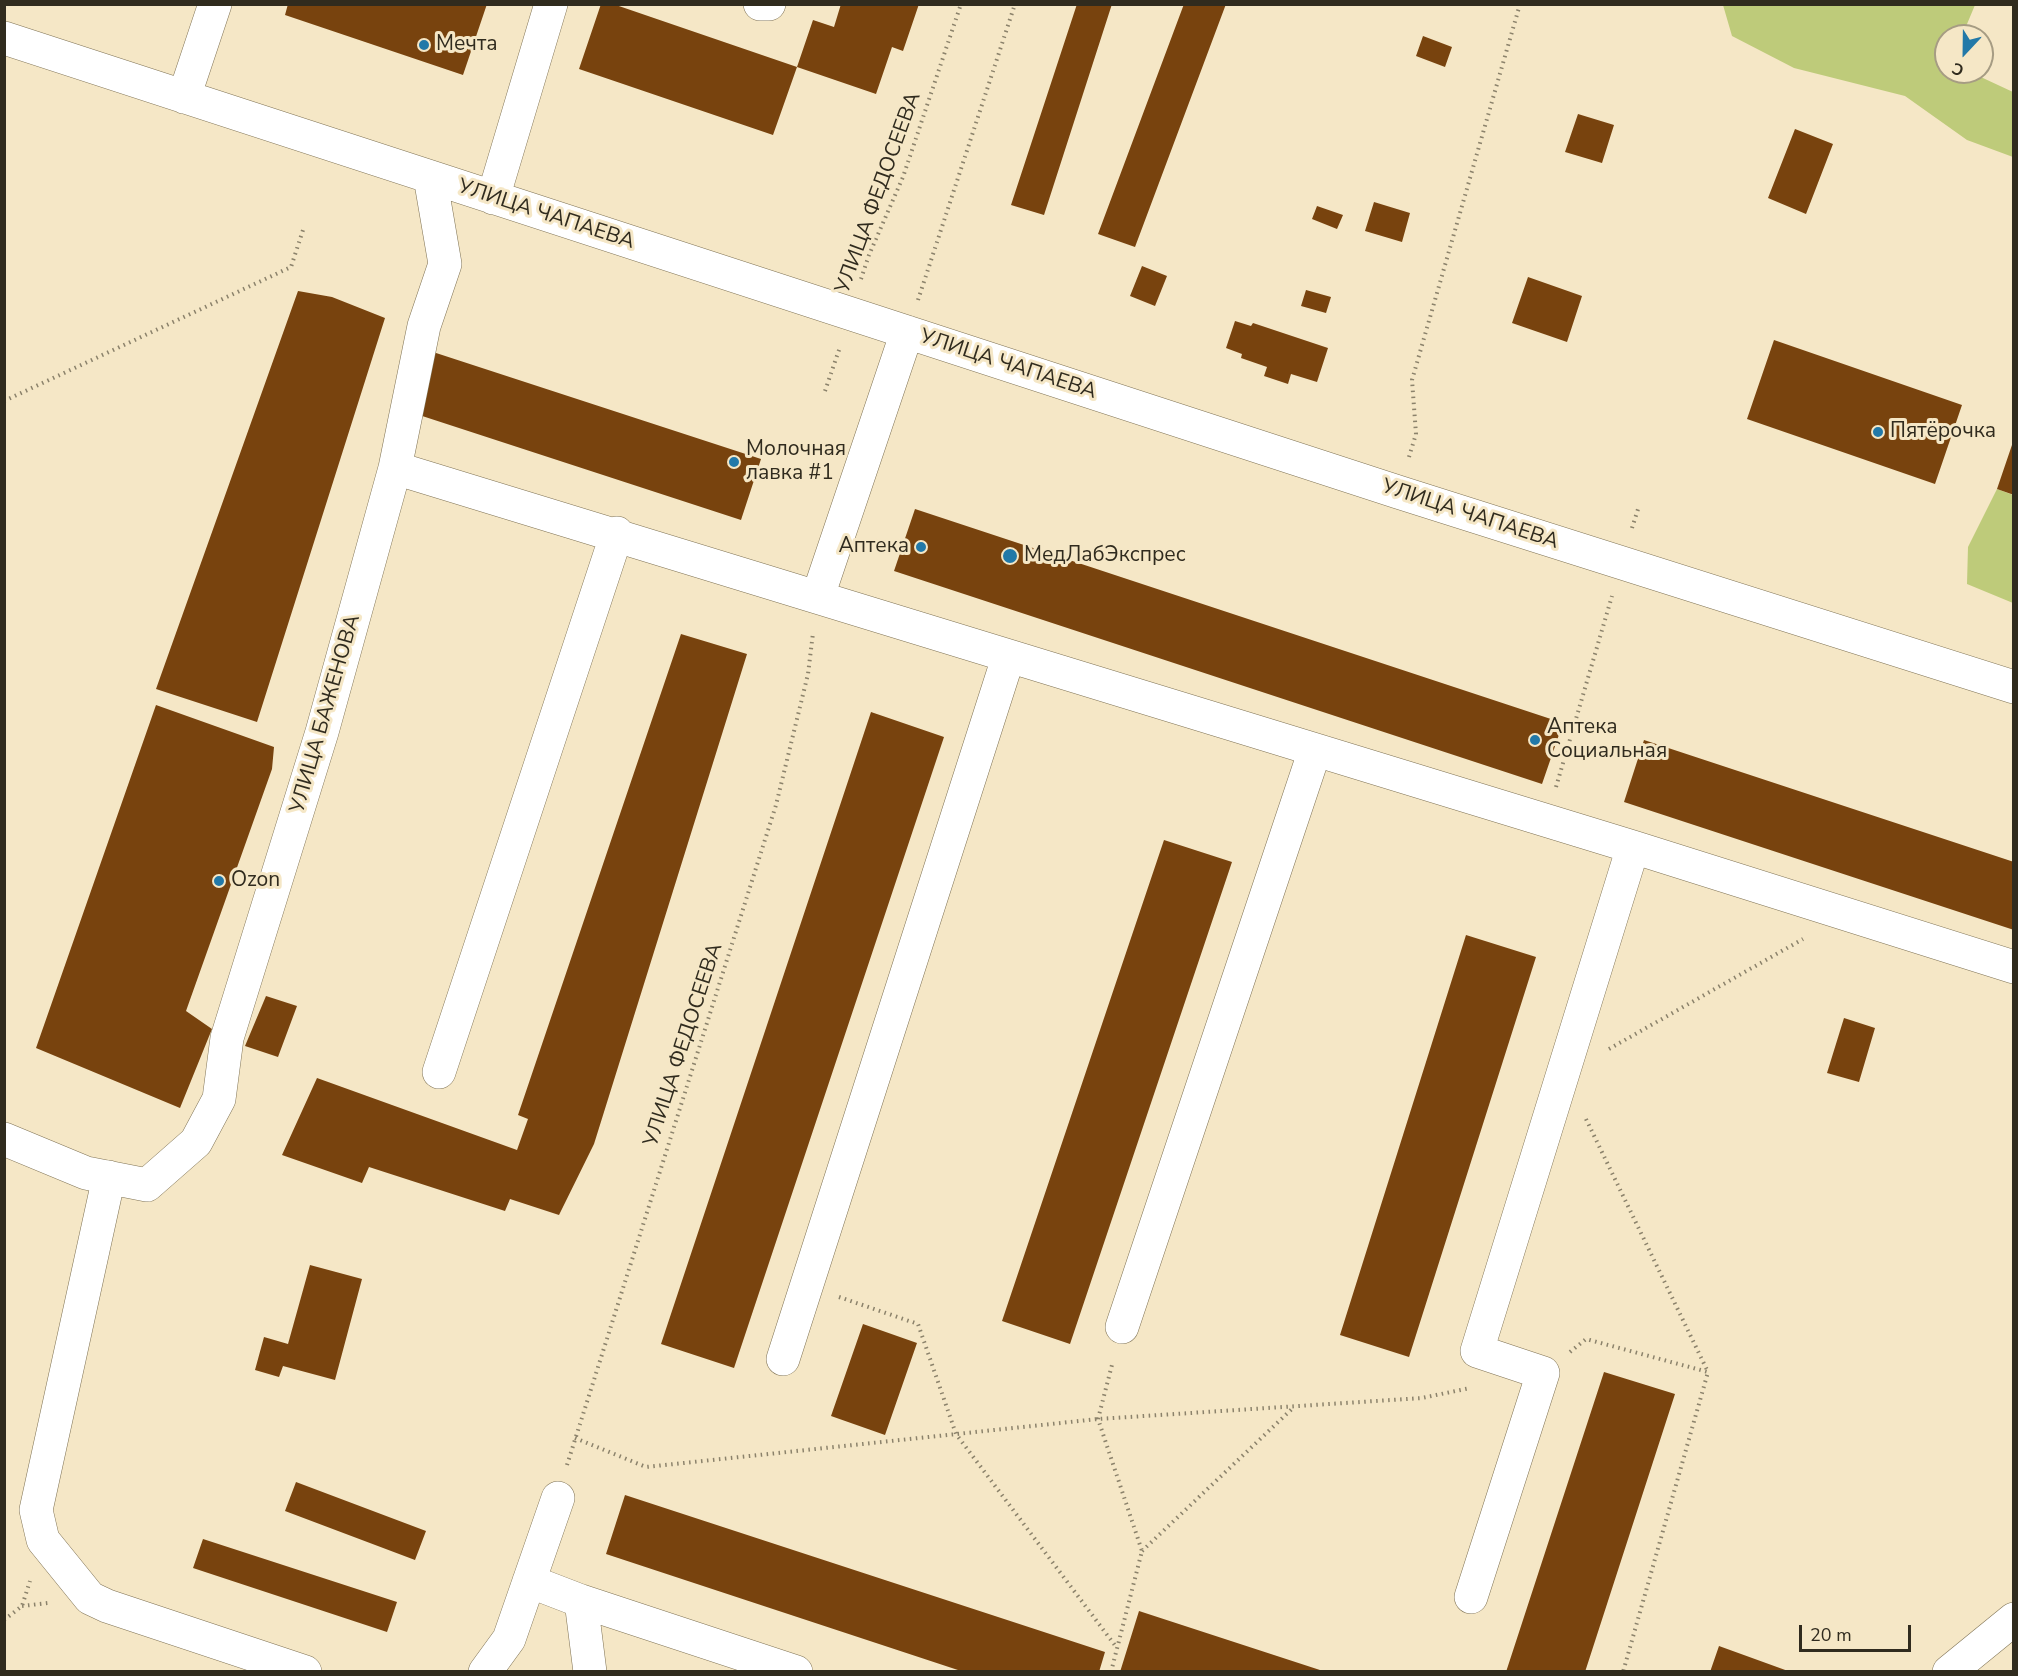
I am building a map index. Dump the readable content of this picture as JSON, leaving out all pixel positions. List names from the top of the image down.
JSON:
{
  "streets": {
    "street": ["УЛИЦА ЧАПАЕВА", "УЛИЦА БАЖЕНОВА"],
    "path": ["УЛИЦА ФЕДОСЕЕВА"]
  },
  "crossings": [
    ["УЛИЦА ФЕДОСЕЕВА", "УЛИЦА ЧАПАЕВА"],
    ["УЛИЦА ЧАПАЕВА", "УЛИЦА БАЖЕНОВА"]
  ],
  "places": [
    "Мечта",
    "Пятёрочка",
    "Молочная лавка #1",
    "Аптека",
    "МедЛабЭкспрес",
    "Аптека Социальная",
    "Ozon"
  ],
  "scale_bar": "20 m",
  "north": "bottom"
}
